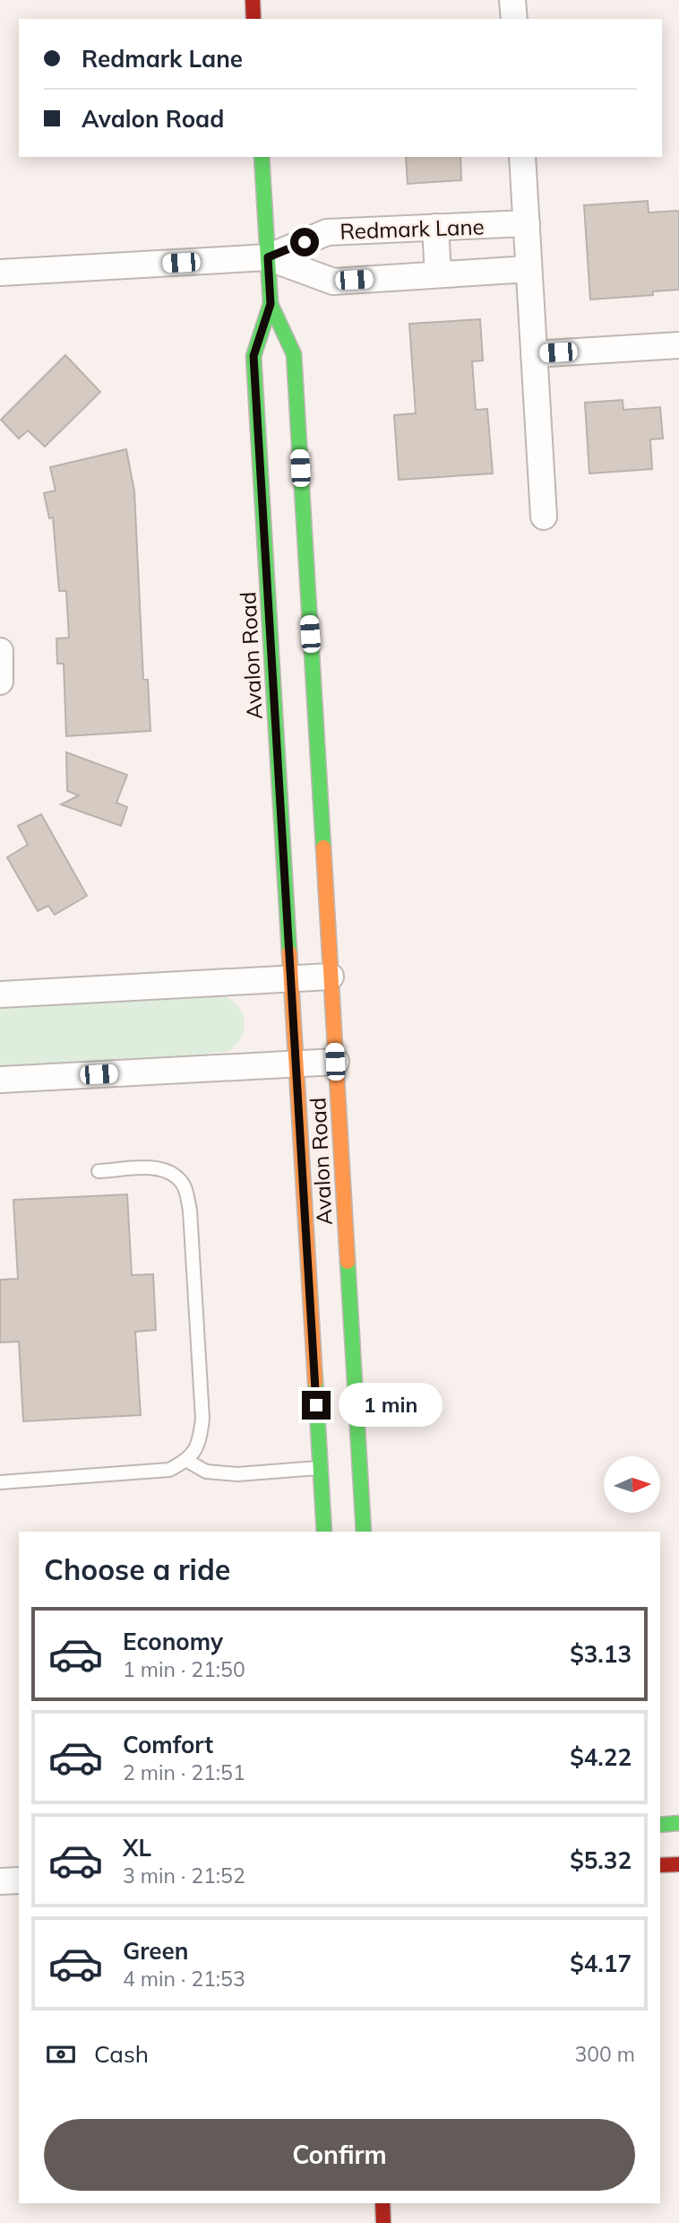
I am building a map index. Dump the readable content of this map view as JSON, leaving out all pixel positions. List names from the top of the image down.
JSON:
{
  "streets": {
    "main road": ["Avalon Road"],
    "street": ["Redmark Lane"]
  },
  "crossings": [
    ["Redmark Lane", "Avalon Road"]
  ],
  "north": "right",
  "page": {
    "banner": ["Redmark Lane", "Avalon Road"],
    "bubble": "1 min",
    "heading": "Choose a ride",
    "list": [
      {
        "name": "Economy",
        "note": "1 min · 21:50",
        "value": "$3.13"
      },
      {
        "name": "Comfort",
        "note": "2 min · 21:51",
        "value": "$4.22"
      },
      {
        "name": "XL",
        "note": "3 min · 21:52",
        "value": "$5.32"
      },
      {
        "name": "Green",
        "note": "4 min · 21:53",
        "value": "$4.17"
      }
    ],
    "pay": ["Cash", "300 m"],
    "buttons": "Confirm"
  }
}
